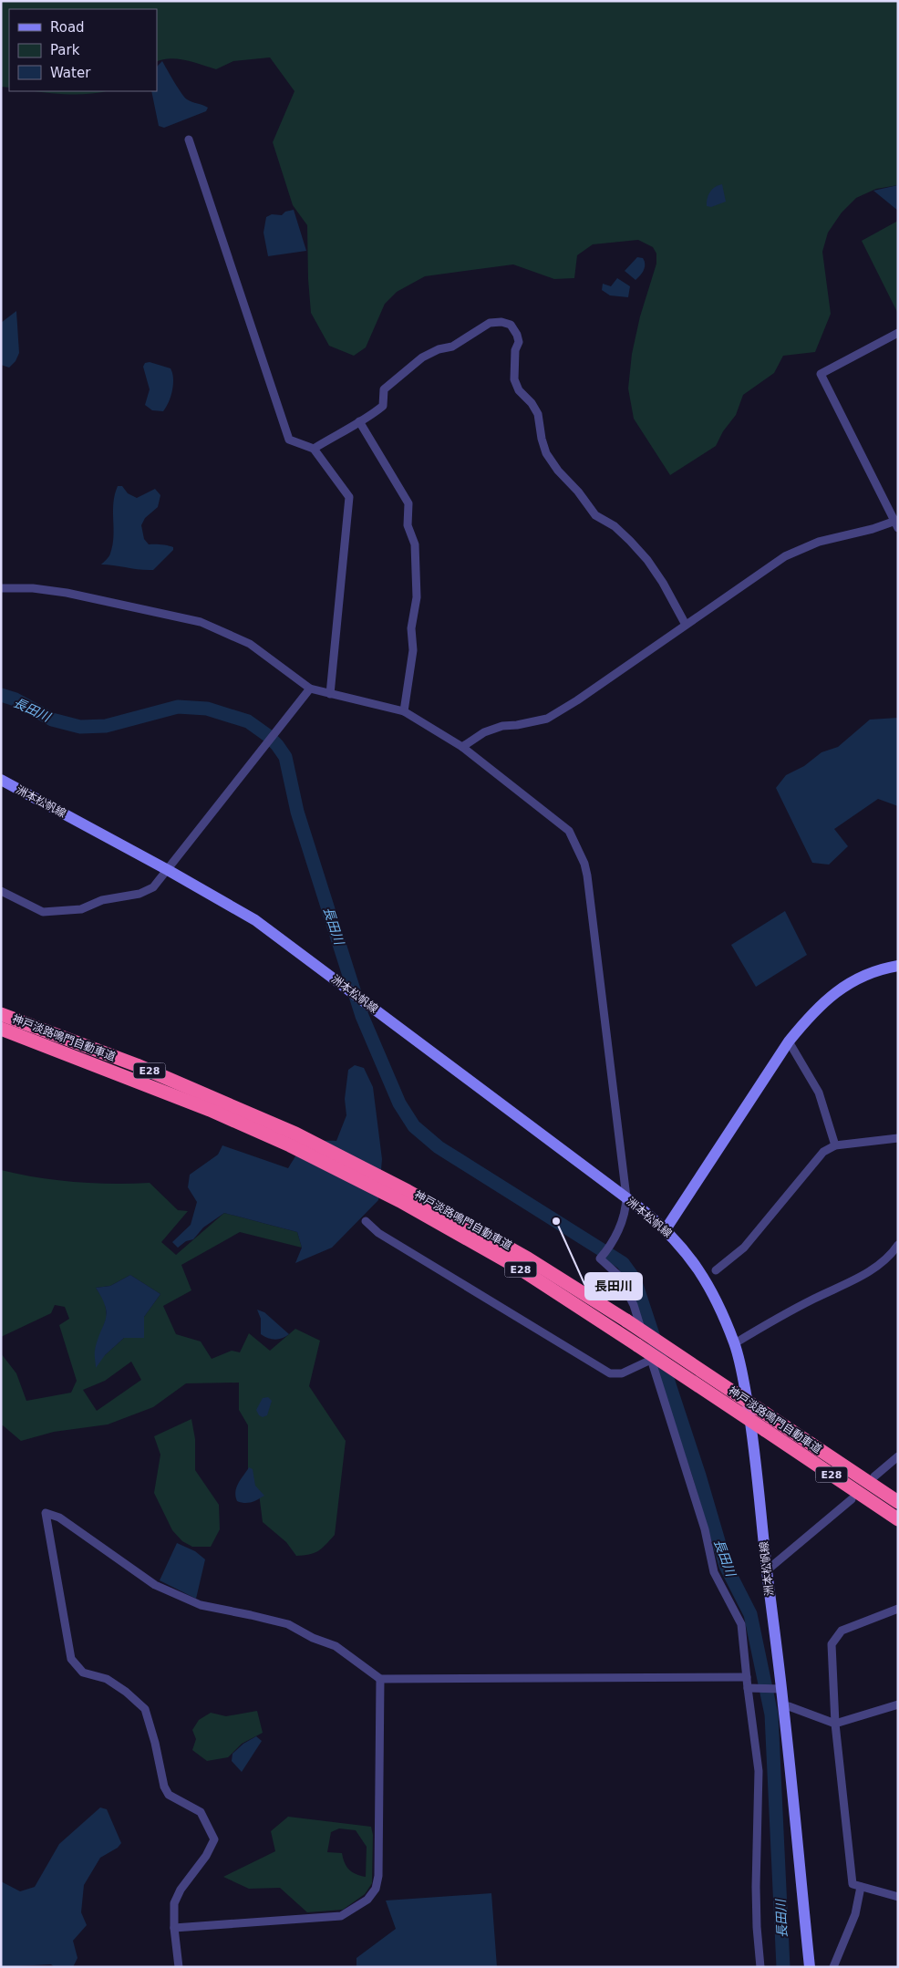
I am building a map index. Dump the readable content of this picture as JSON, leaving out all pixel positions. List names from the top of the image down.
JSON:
{
  "streets": {
    "highway": ["神戸淡路鳴門自動車道", "E28"],
    "main road": ["洲本松帆線"]
  },
  "water": ["長田川"],
  "places": ["長田川"],
  "legend": ["Road", "Park", "Water"]
}
